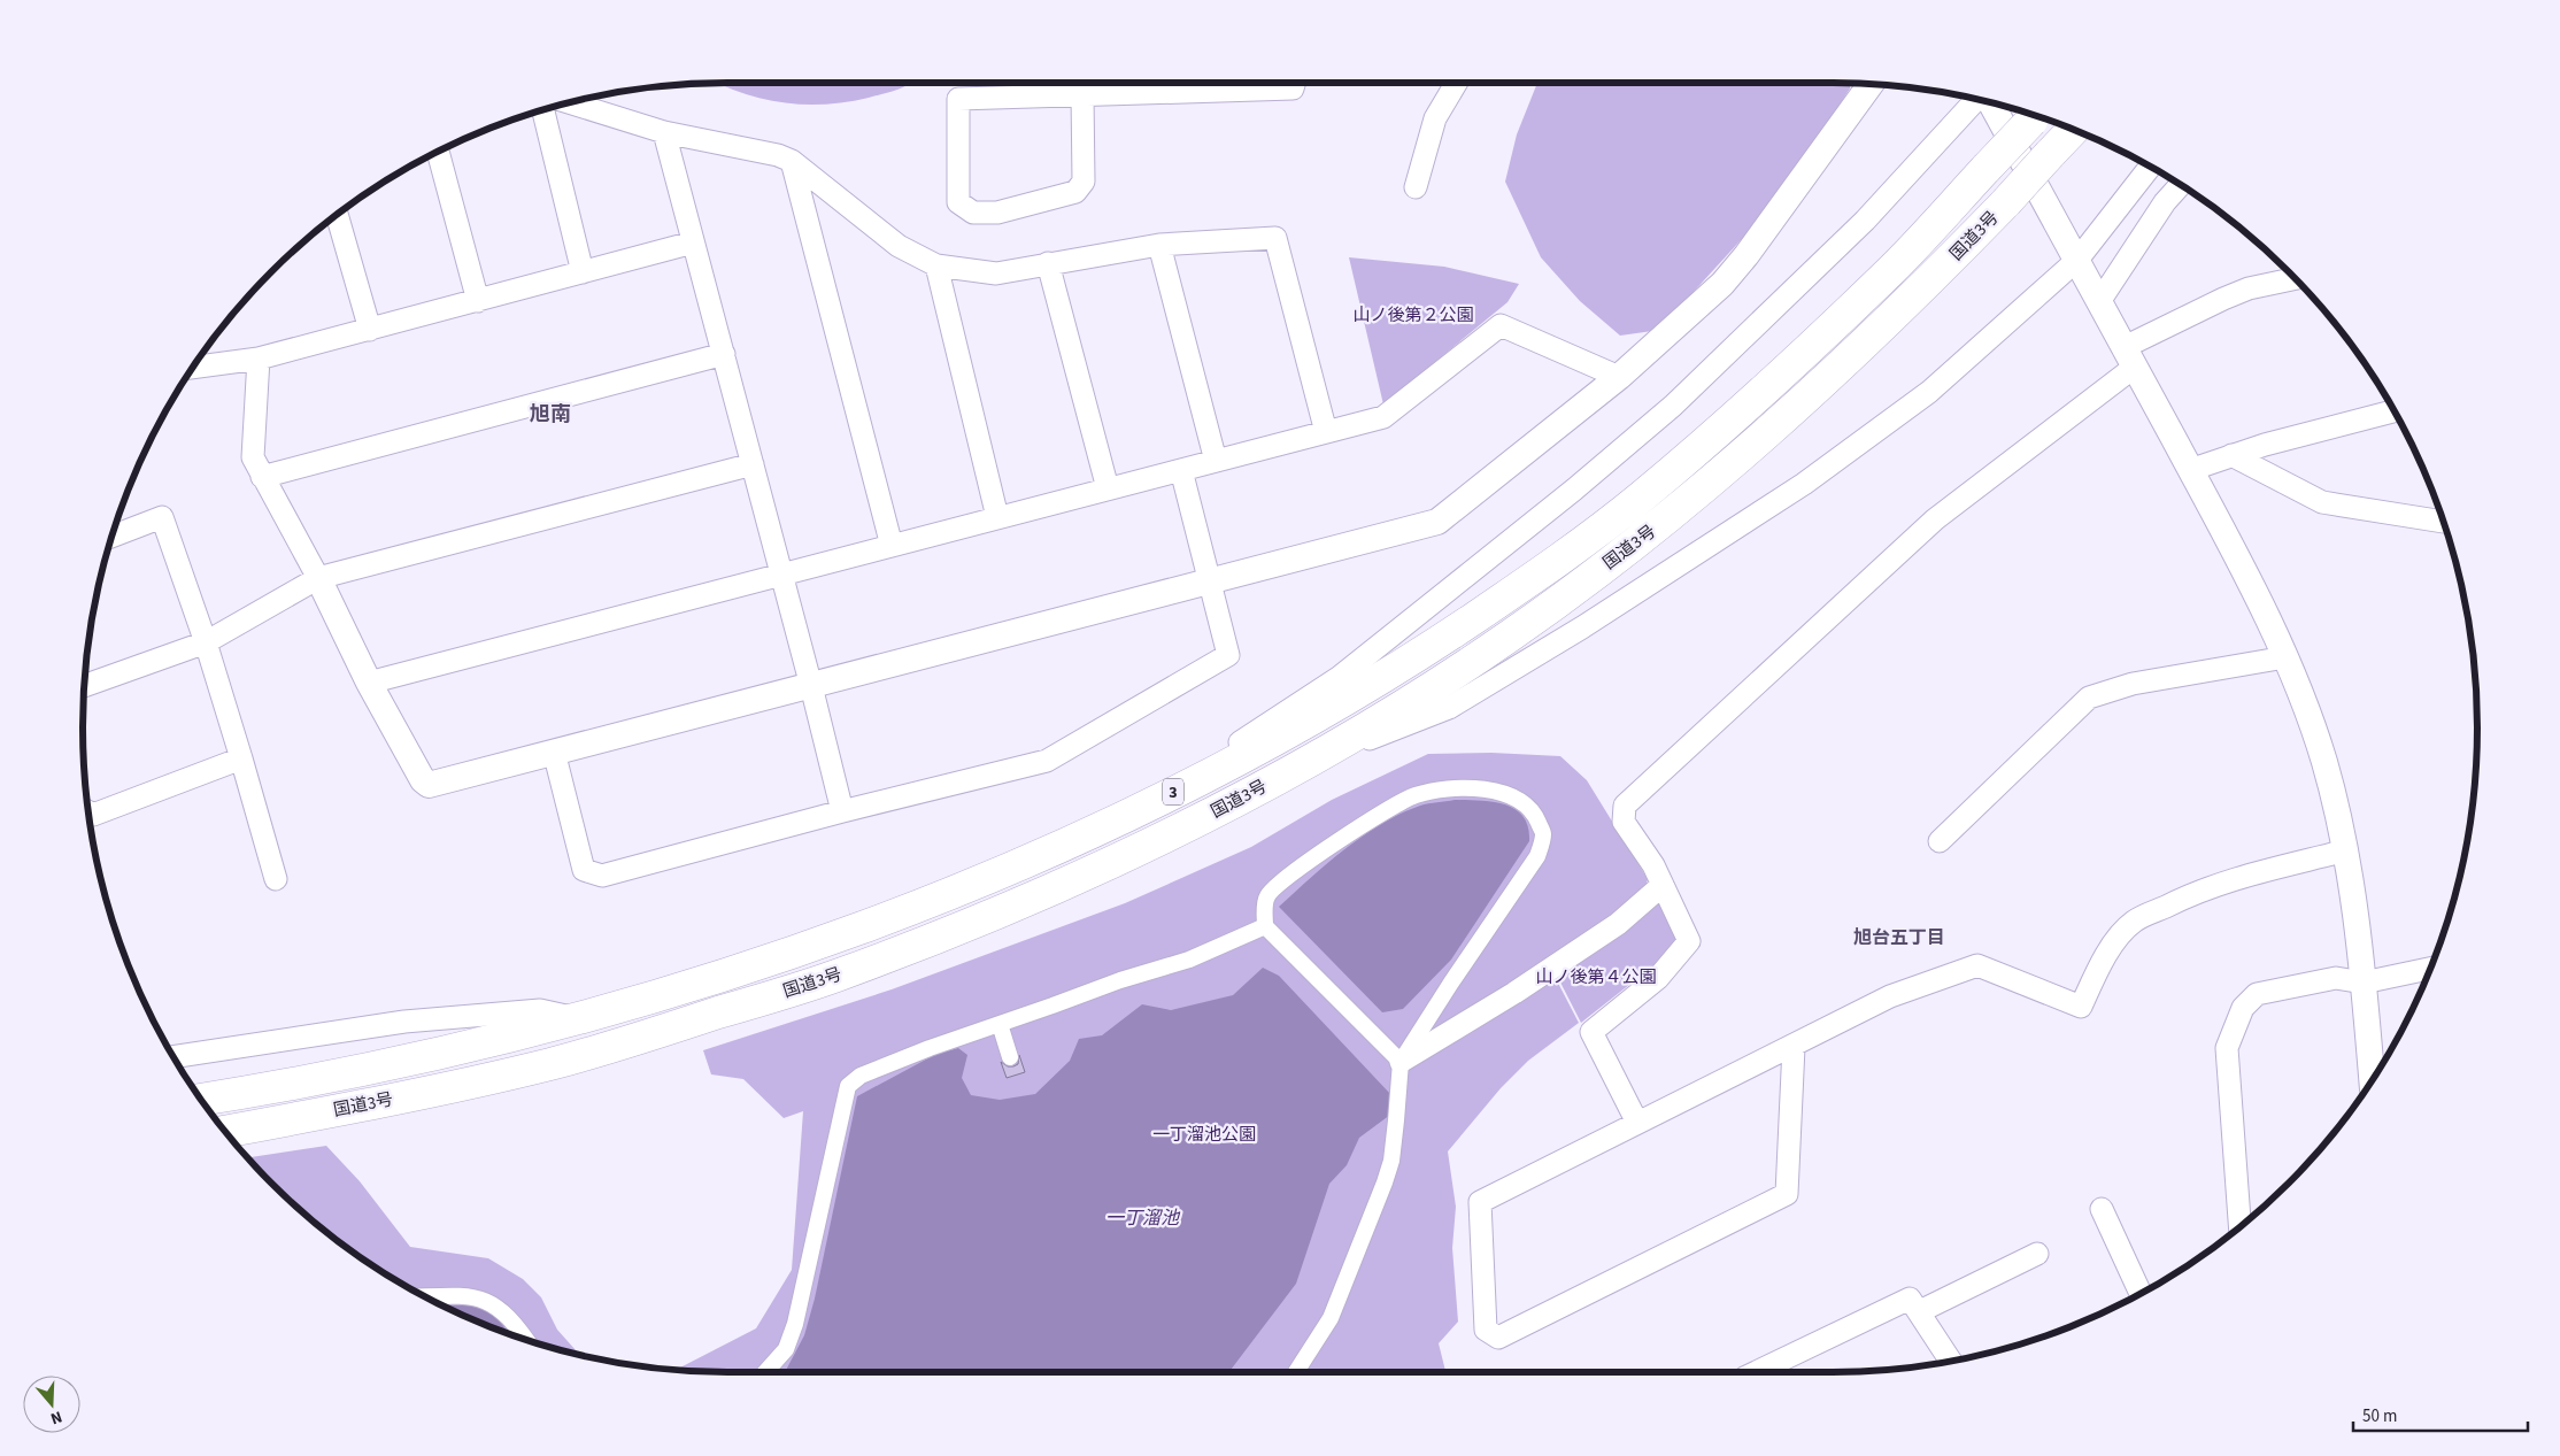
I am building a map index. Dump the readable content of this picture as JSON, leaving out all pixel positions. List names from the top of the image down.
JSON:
{
  "streets": {
    "highway": ["国道3号", "3"]
  },
  "districts": ["旭南", "旭台五丁目"],
  "water": ["一丁溜池"],
  "parks": ["山ノ後第２公園", "山ノ後第４公園", "一丁溜池公園"],
  "scale_bar": "50 m",
  "north": "bottom"
}
